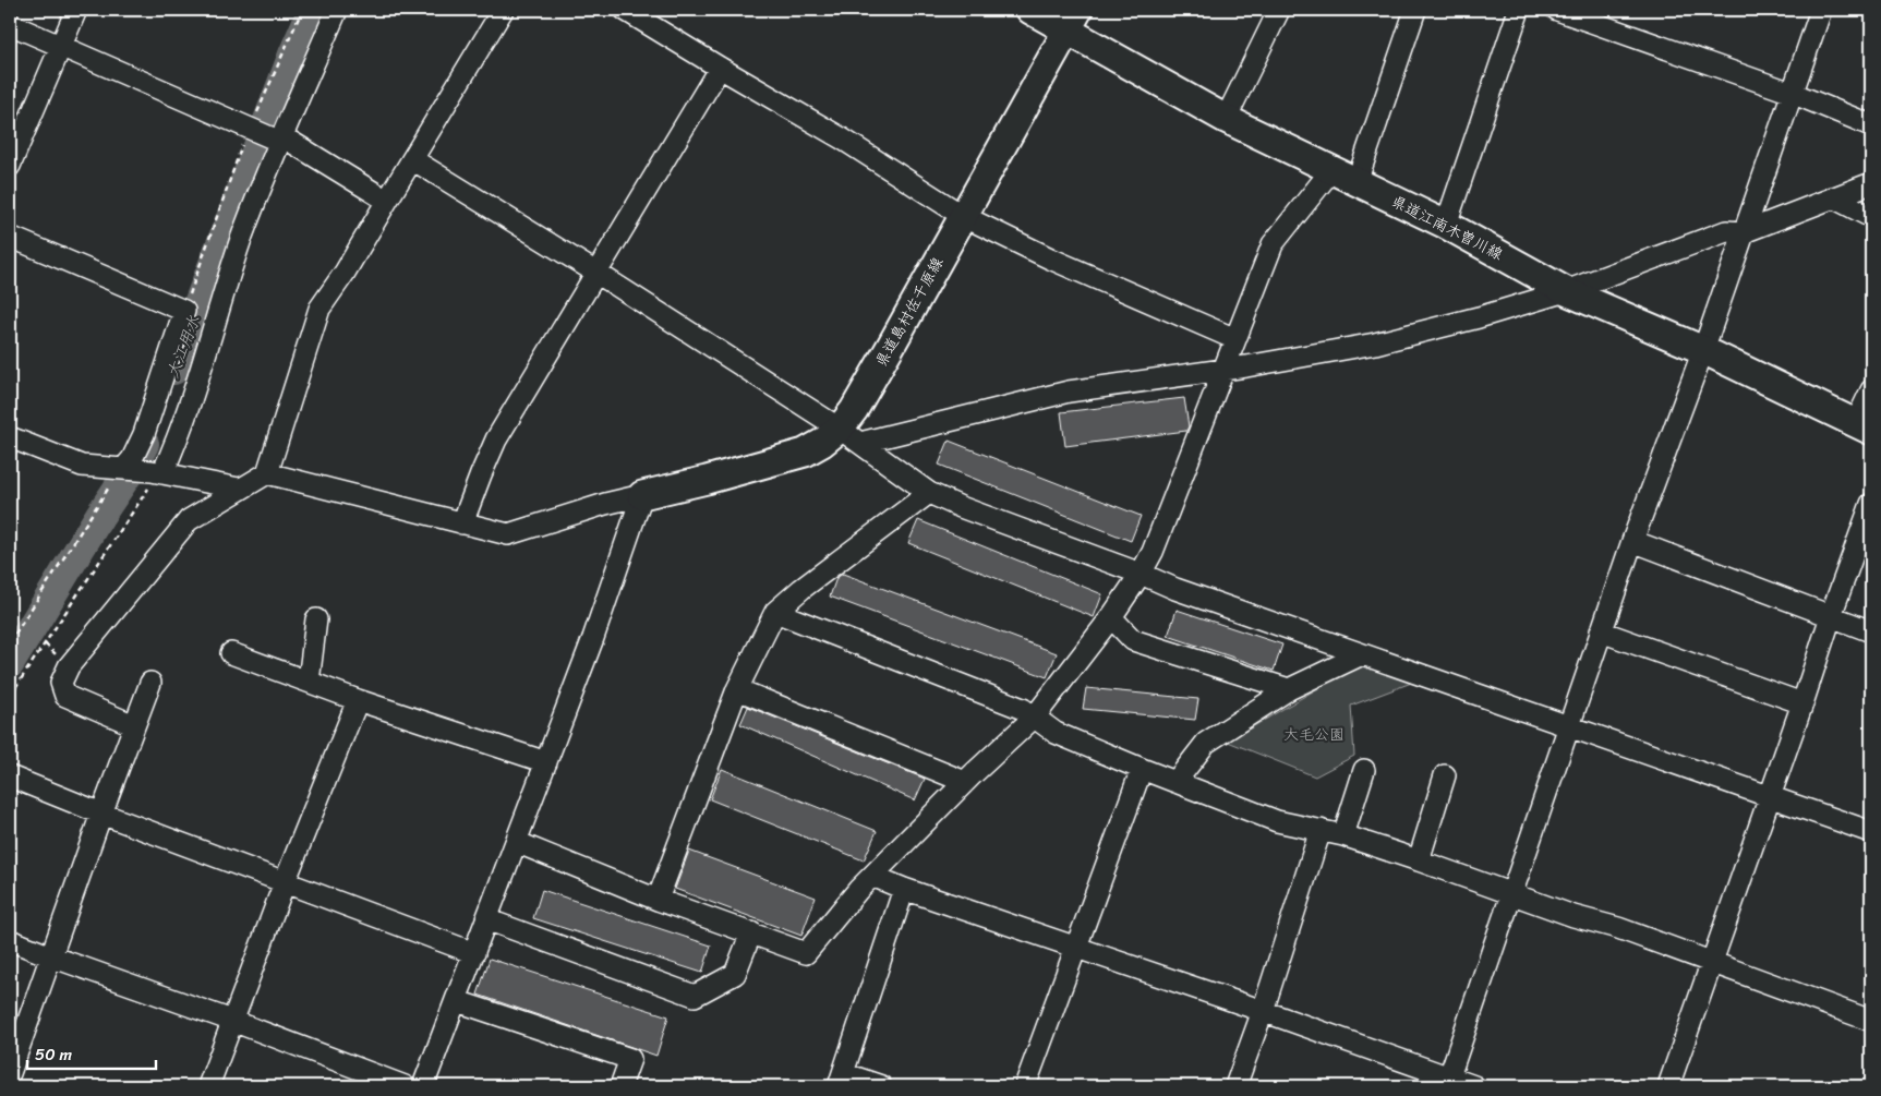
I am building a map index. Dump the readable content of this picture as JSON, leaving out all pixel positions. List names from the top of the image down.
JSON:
{
  "streets": {
    "main road": ["県道江南木曽川線", "県道島村佐千原線"]
  },
  "crossings": [
    ["県道江南木曽川線", "県道島村佐千原線"]
  ],
  "water": ["大江用水"],
  "parks": ["大毛公園"],
  "scale_bar": "50 m"
}
